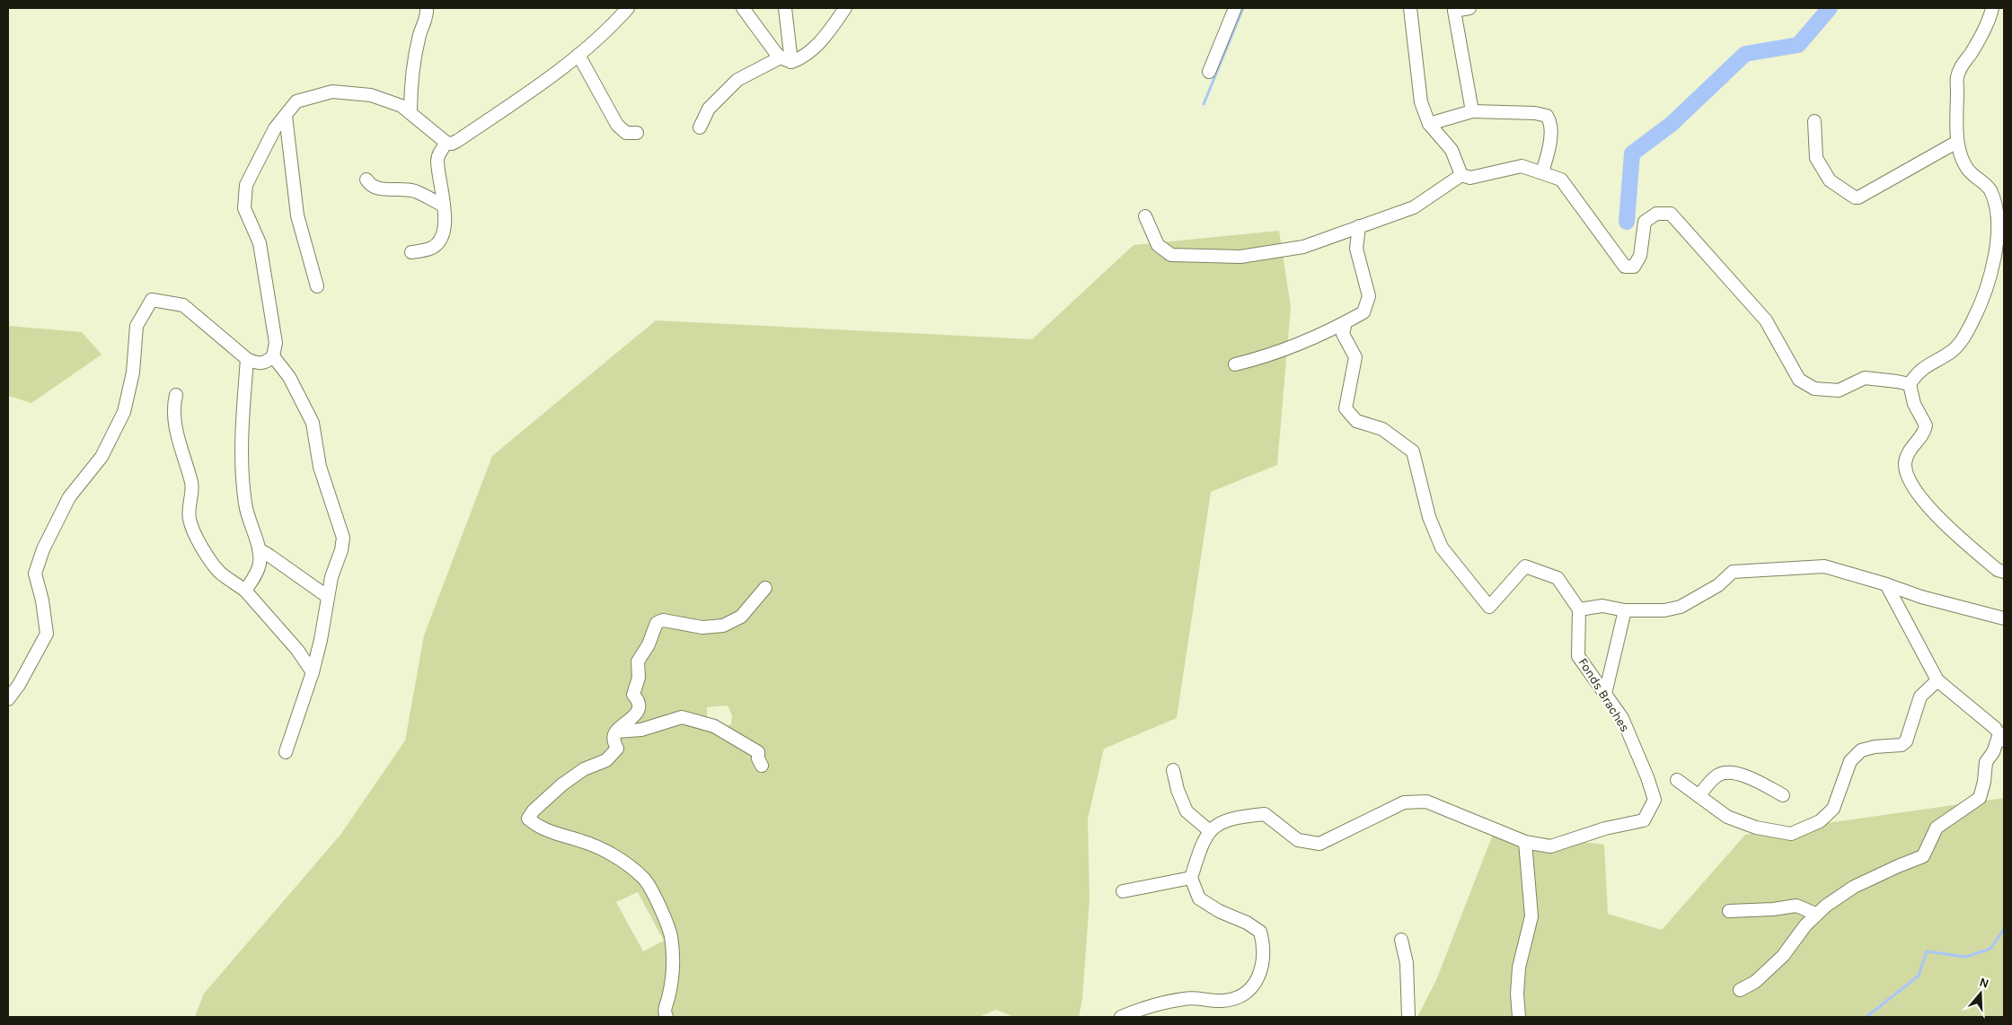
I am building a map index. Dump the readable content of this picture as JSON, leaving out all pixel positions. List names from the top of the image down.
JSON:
{
  "streets": {
    "street": ["Fonds Braches"]
  },
  "north": "top"
}
